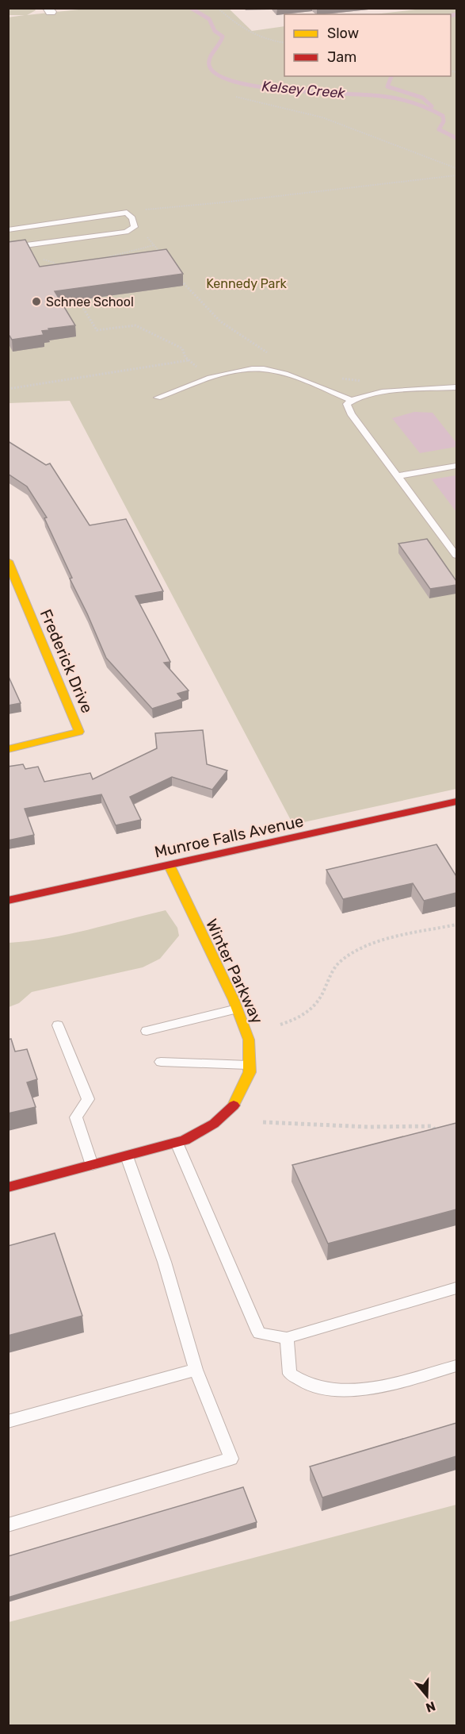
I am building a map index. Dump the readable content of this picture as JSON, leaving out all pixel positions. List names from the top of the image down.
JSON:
{
  "streets": {
    "street": ["Frederick Drive", "Munroe Falls Avenue", "Winter Parkway"]
  },
  "crossings": [
    ["Munroe Falls Avenue", "Winter Parkway"]
  ],
  "water": ["Kelsey Creek"],
  "parks": ["Kennedy Park"],
  "places": ["Schnee School"],
  "legend": ["Slow", "Jam"],
  "north": "bottom"
}
